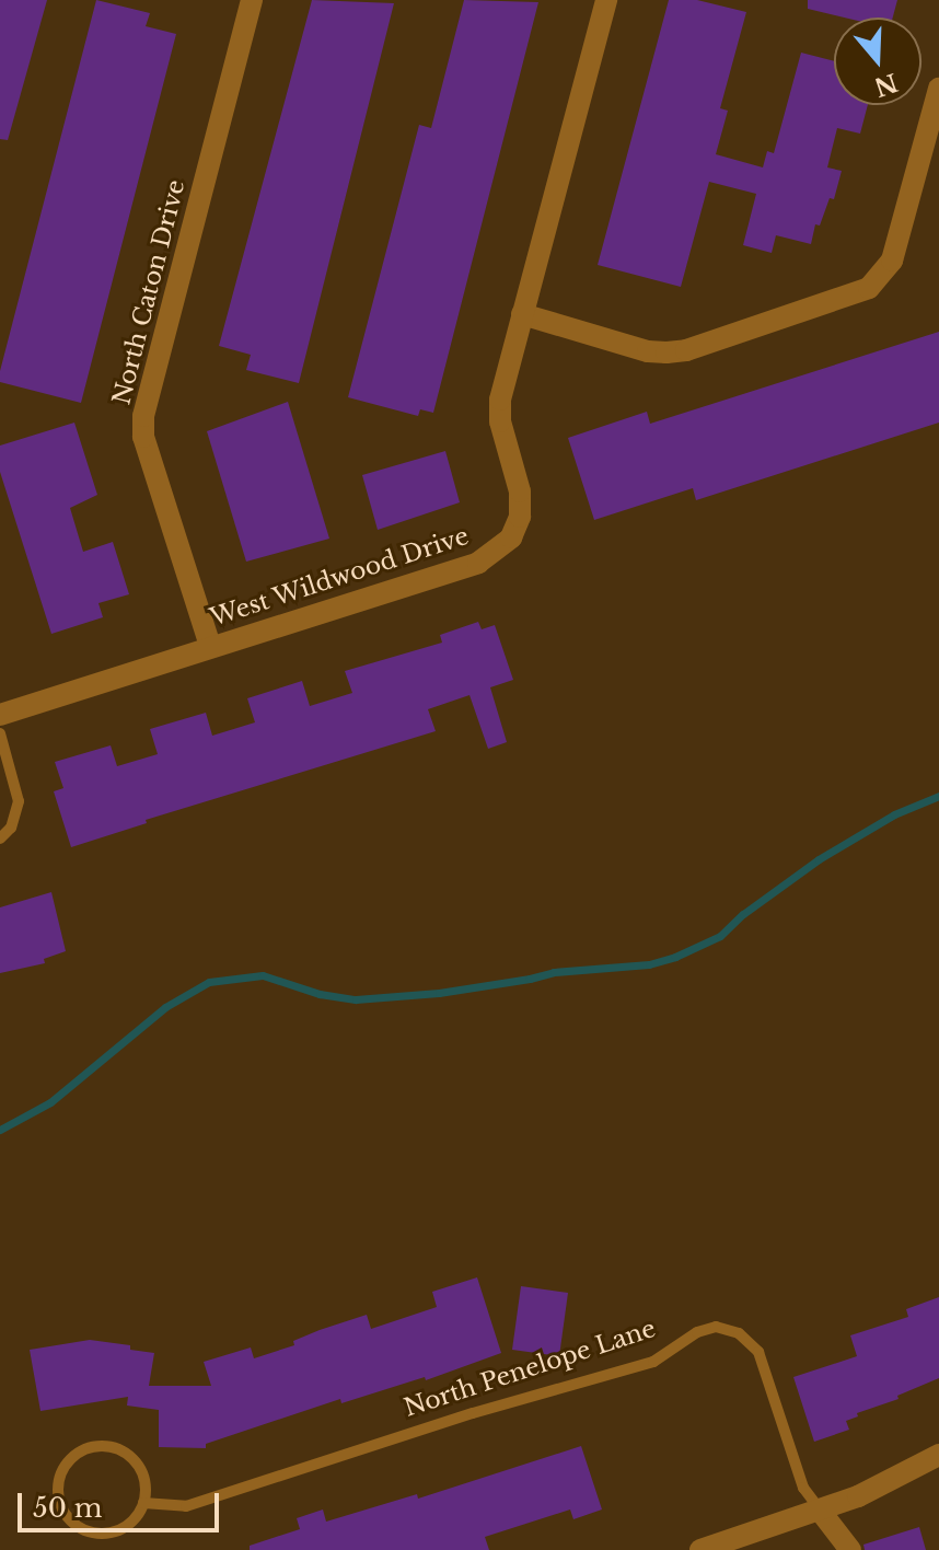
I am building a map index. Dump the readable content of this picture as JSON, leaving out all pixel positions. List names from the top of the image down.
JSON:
{
  "streets": {
    "street": ["North Caton Drive", "West Wildwood Drive", "North Penelope Lane"]
  },
  "crossings": [
    ["North Caton Drive", "West Wildwood Drive"]
  ],
  "scale_bar": "50 m",
  "north": "bottom"
}
